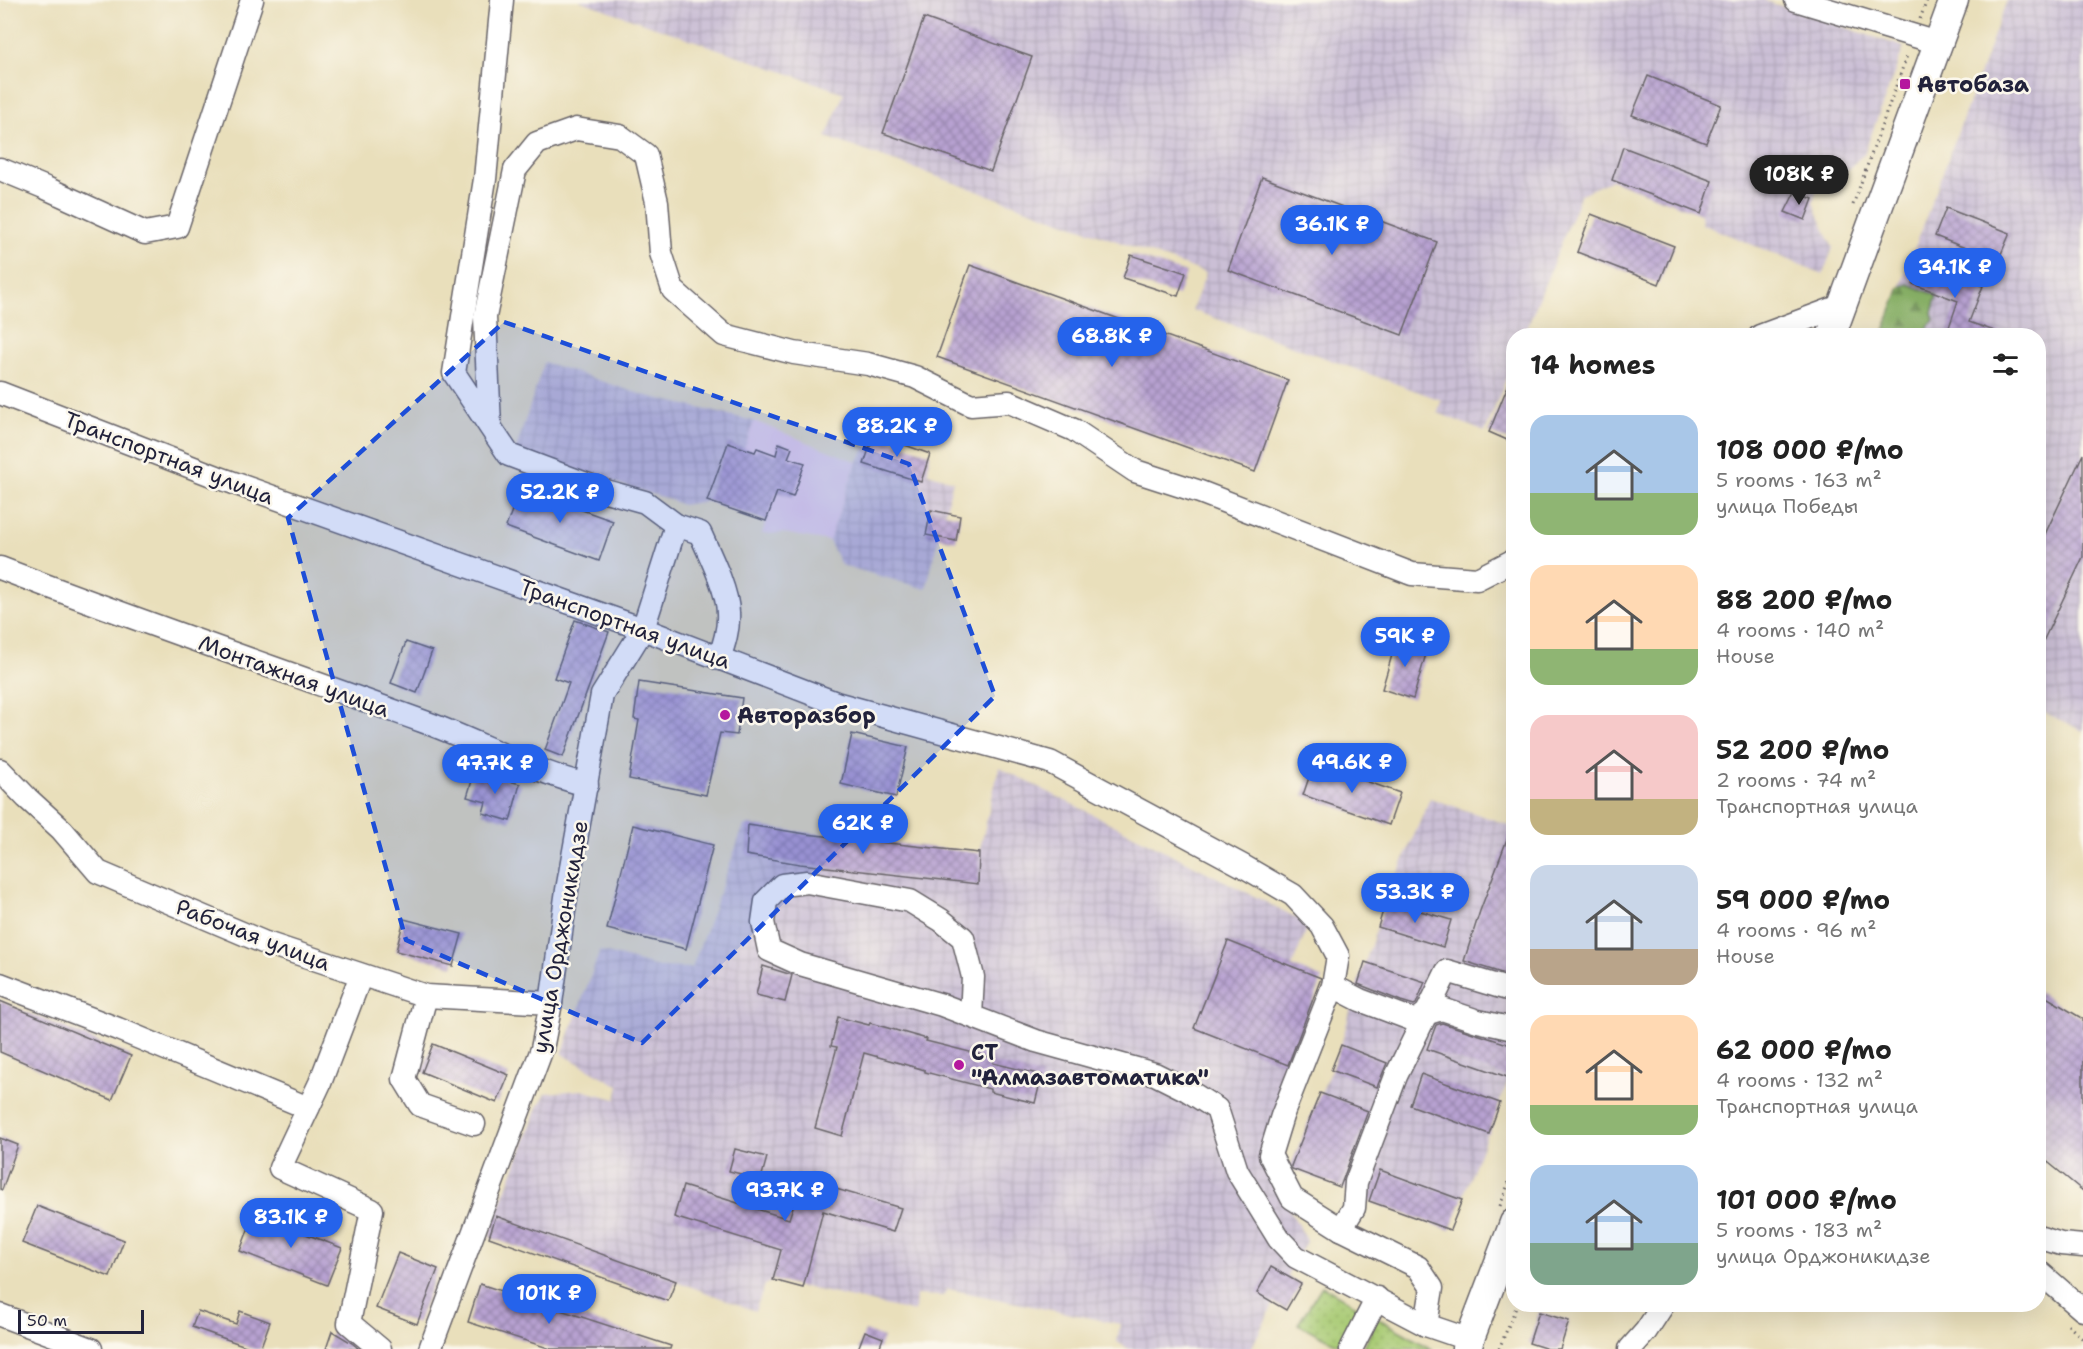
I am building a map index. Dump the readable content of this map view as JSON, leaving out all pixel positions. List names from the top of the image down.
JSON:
{
  "streets": {
    "street": [
      "Транспортная улица",
      "Монтажная улица",
      "Рабочая улица",
      "улица Орджоникидзе"
    ]
  },
  "crossings": [
    ["Транспортная улица", "улица Орджоникидзе"],
    ["Монтажная улица", "улица Орджоникидзе"],
    ["Рабочая улица", "улица Орджоникидзе"]
  ],
  "places": {
    "transit": ["Автобаза"],
    "other": ["Авторазбор", "СТ \"Алмазавтоматика\""]
  },
  "scale_bar": "50 m",
  "page": {
    "price": [
      "108K ₽",
      "36.1K ₽",
      "34.1K ₽",
      "68.8K ₽",
      "88.2K ₽",
      "52.2K ₽",
      "59K ₽",
      "49.6K ₽",
      "47.7K ₽",
      "62K ₽",
      "53.3K ₽",
      "93.7K ₽",
      "83.1K ₽",
      "101K ₽"
    ],
    "heading": "14 homes",
    "list": [
      {
        "name": "108 000 ₽/mo",
        "note": "5 rooms · 163 m² · улица Победы"
      },
      {
        "name": "88 200 ₽/mo",
        "note": "4 rooms · 140 m² · House"
      },
      {
        "name": "52 200 ₽/mo",
        "note": "2 rooms · 74 m² · Транспортная улица"
      },
      {
        "name": "59 000 ₽/mo",
        "note": "4 rooms · 96 m² · House"
      },
      {
        "name": "62 000 ₽/mo",
        "note": "4 rooms · 132 m² · Транспортная улица"
      },
      {
        "name": "101 000 ₽/mo",
        "note": "5 rooms · 183 m² · улица Орджоникидзе"
      }
    ],
    "scale": "50 m"
  }
}
